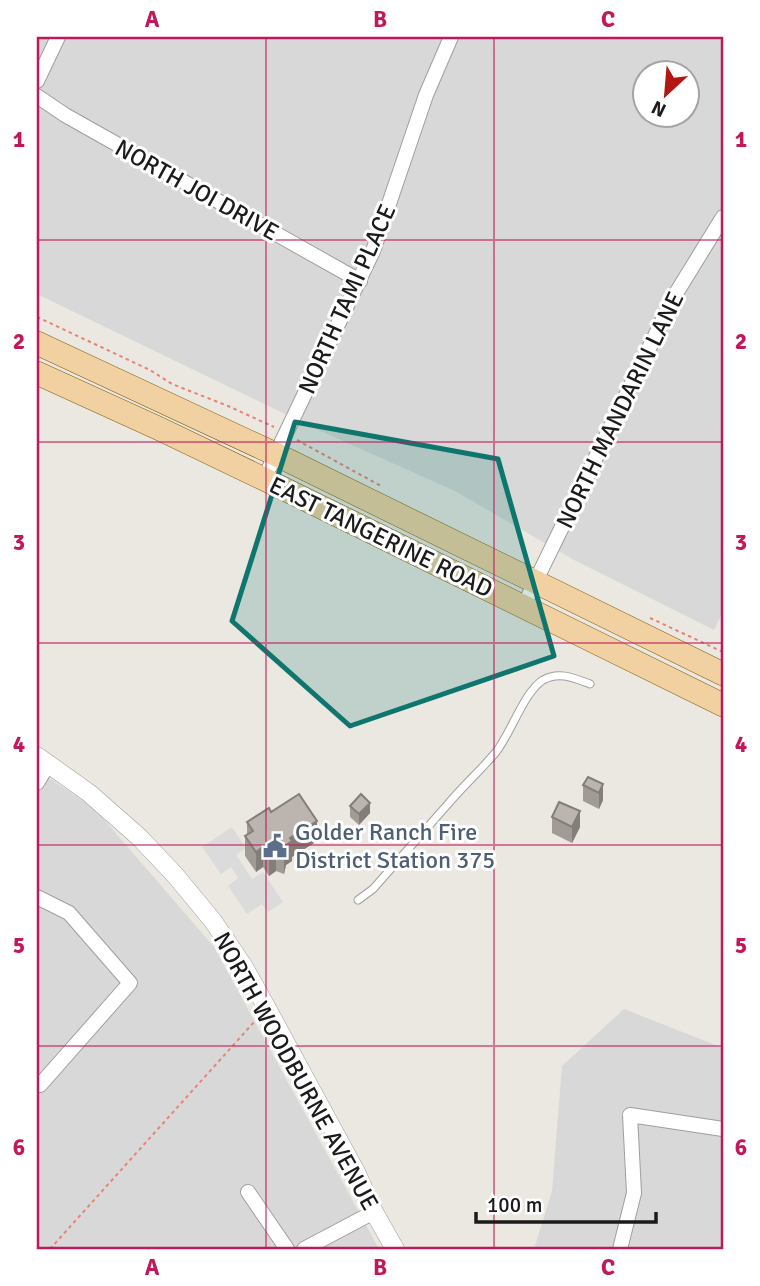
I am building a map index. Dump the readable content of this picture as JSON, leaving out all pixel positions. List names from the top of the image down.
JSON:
{
  "streets": {
    "main road": ["EAST TANGERINE ROAD"],
    "street": [
      "NORTH JOI DRIVE",
      "NORTH TAMI PLACE",
      "NORTH MANDARIN LANE",
      "NORTH WOODBURNE AVENUE"
    ]
  },
  "crossings": [
    ["NORTH JOI DRIVE", "NORTH TAMI PLACE"],
    ["NORTH TAMI PLACE", "EAST TANGERINE ROAD"],
    ["NORTH MANDARIN LANE", "EAST TANGERINE ROAD"]
  ],
  "places": {
    "public building": ["Golder Ranch Fire District Station 375"]
  },
  "scale_bar": "100 m",
  "north": "bottom left",
  "grid": {
    "columns": ["A", "B", "C"],
    "rows": [
      "1",
      "2",
      "3",
      "4",
      "5",
      "6"
    ]
  }
}
